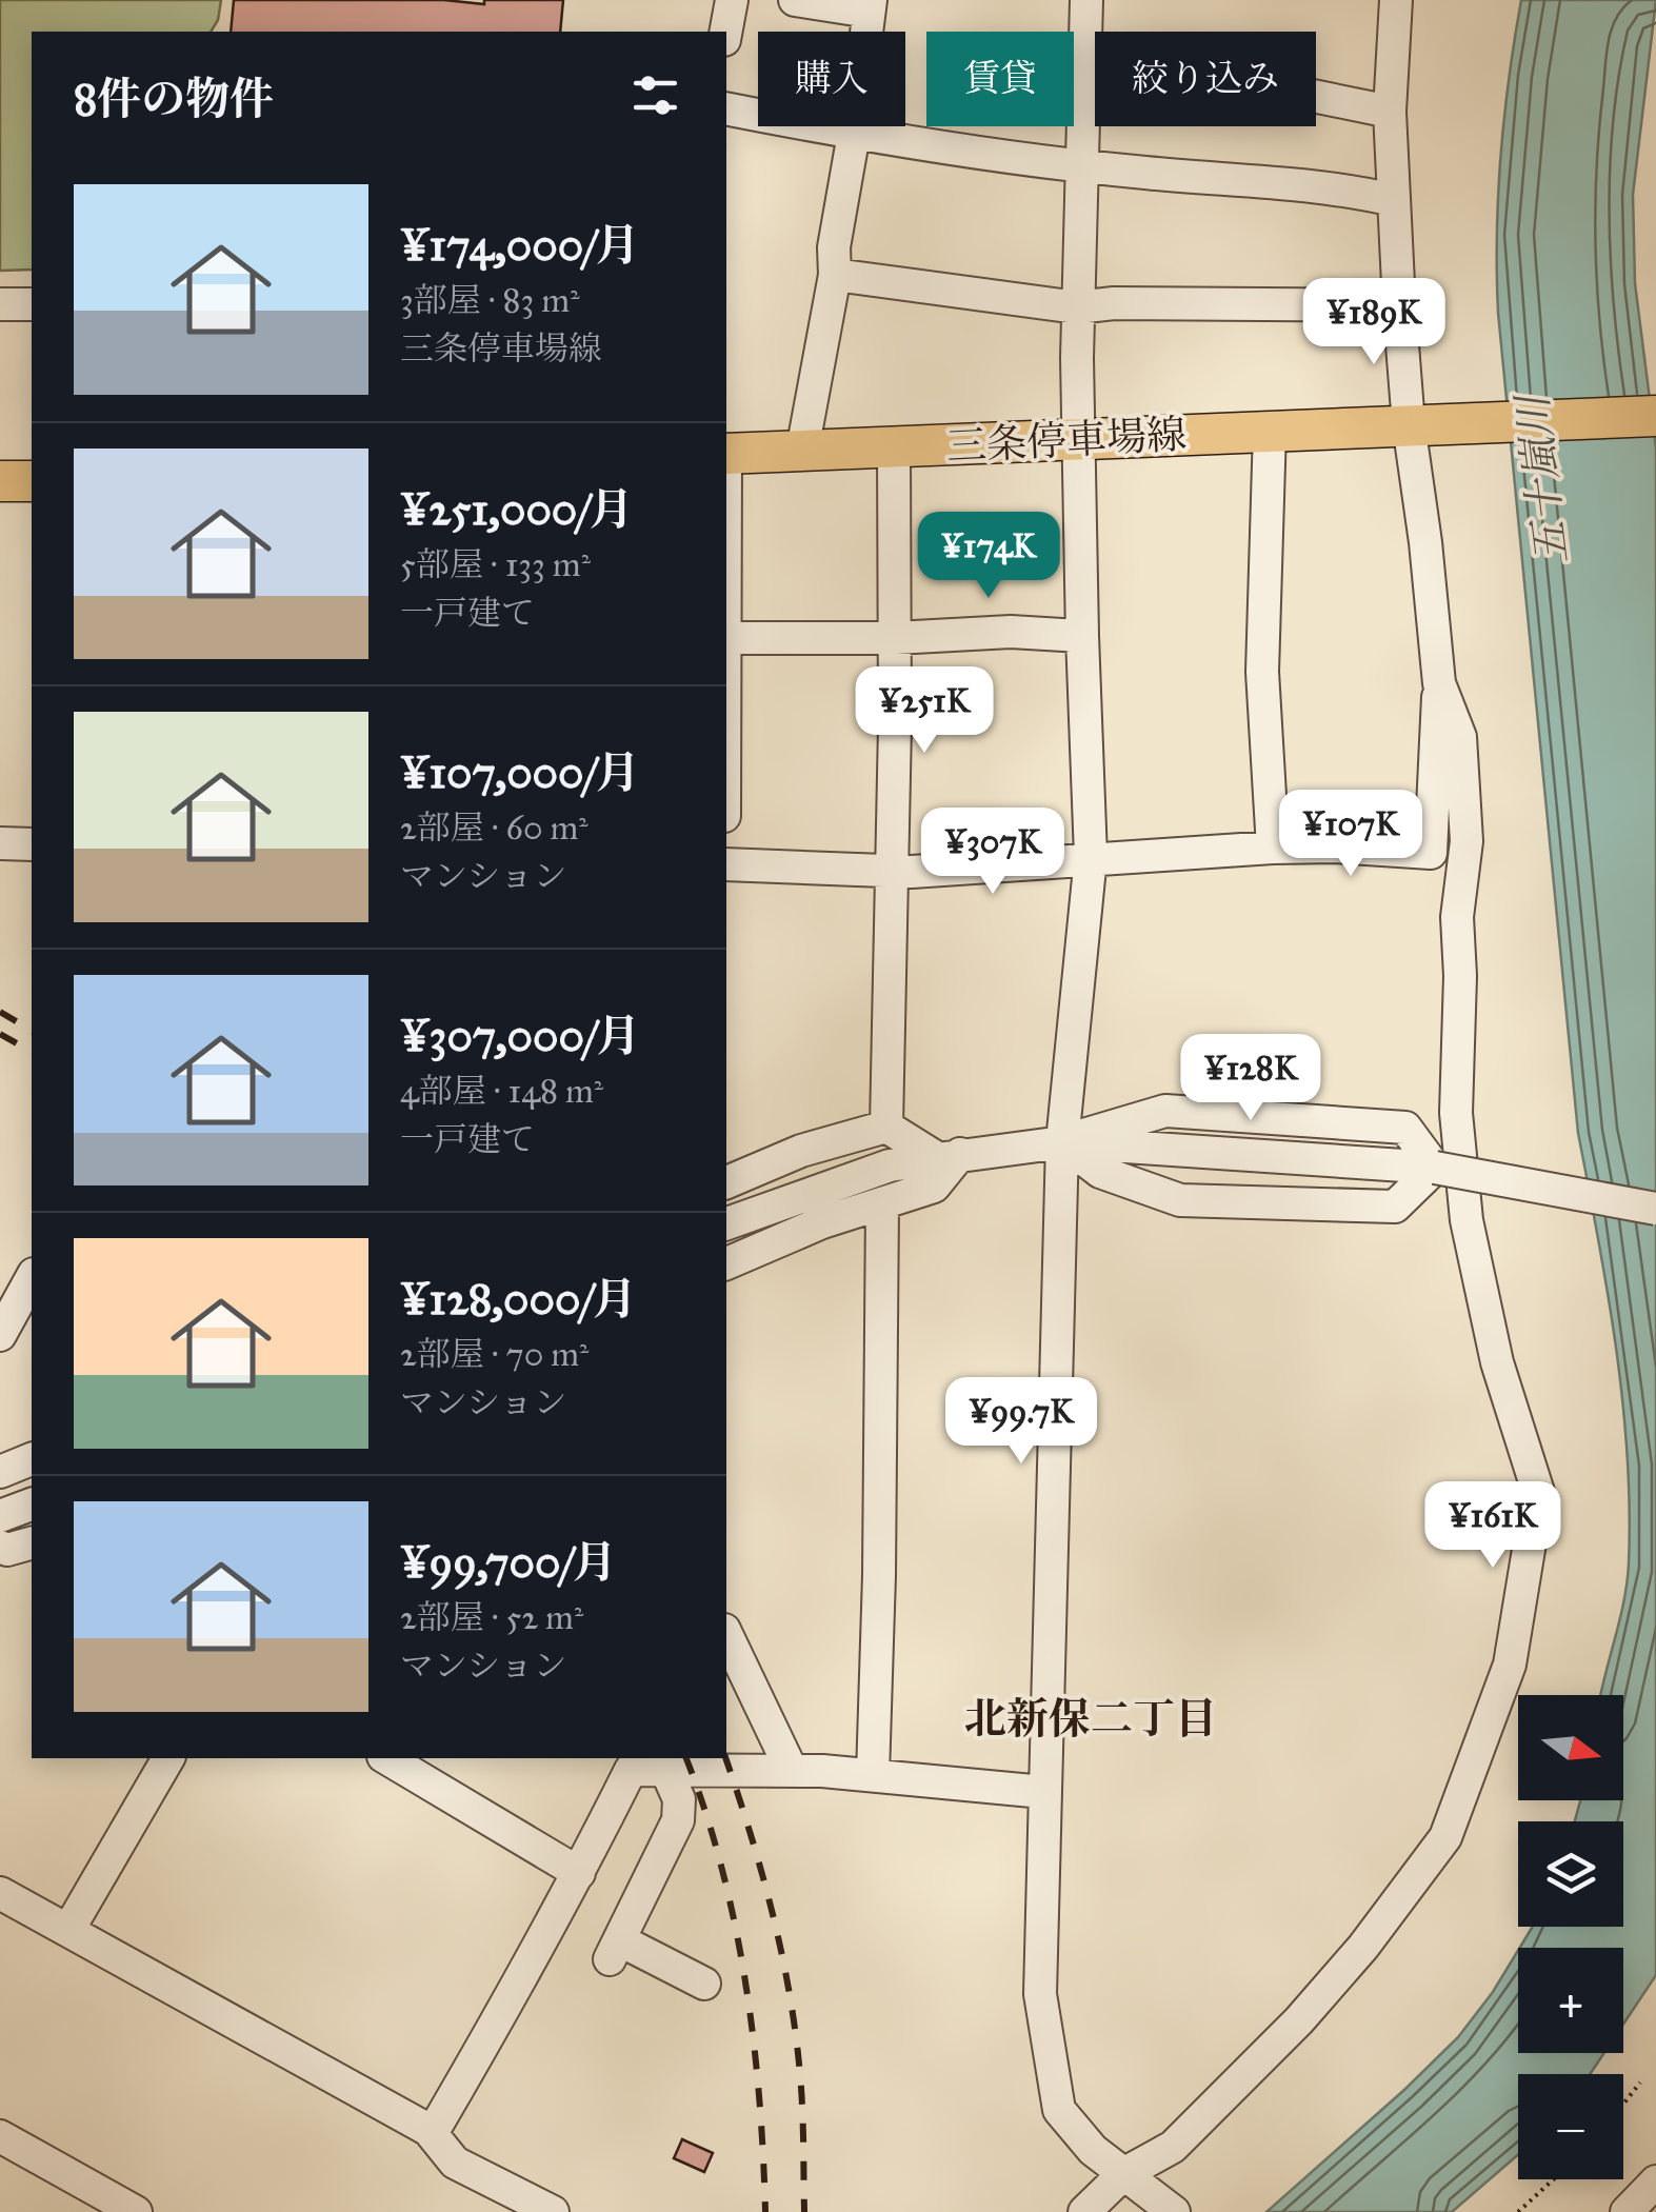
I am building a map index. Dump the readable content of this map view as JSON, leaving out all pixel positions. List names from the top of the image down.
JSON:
{
  "streets": {
    "main road": ["三条停車場線"]
  },
  "districts": ["北新保二丁目"],
  "water": ["五十嵐川"],
  "north": "right",
  "page": {
    "chip": ["購入", "賃貸", "絞り込み"],
    "heading": "8件の物件",
    "list": [
      {
        "name": "¥174,000/月",
        "note": "3部屋 · 83 m² · 三条停車場線"
      },
      {
        "name": "¥251,000/月",
        "note": "5部屋 · 133 m² · 一戸建て"
      },
      {
        "name": "¥107,000/月",
        "note": "2部屋 · 60 m² · マンション"
      },
      {
        "name": "¥307,000/月",
        "note": "4部屋 · 148 m² · 一戸建て"
      },
      {
        "name": "¥128,000/月",
        "note": "2部屋 · 70 m² · マンション"
      },
      {
        "name": "¥99,700/月",
        "note": "2部屋 · 52 m² · マンション"
      }
    ],
    "price": [
      "¥189K",
      "¥174K",
      "¥251K",
      "¥107K",
      "¥307K",
      "¥128K",
      "¥99.7K",
      "¥161K"
    ],
    "map_buttons": ["+", "−"]
  }
}
